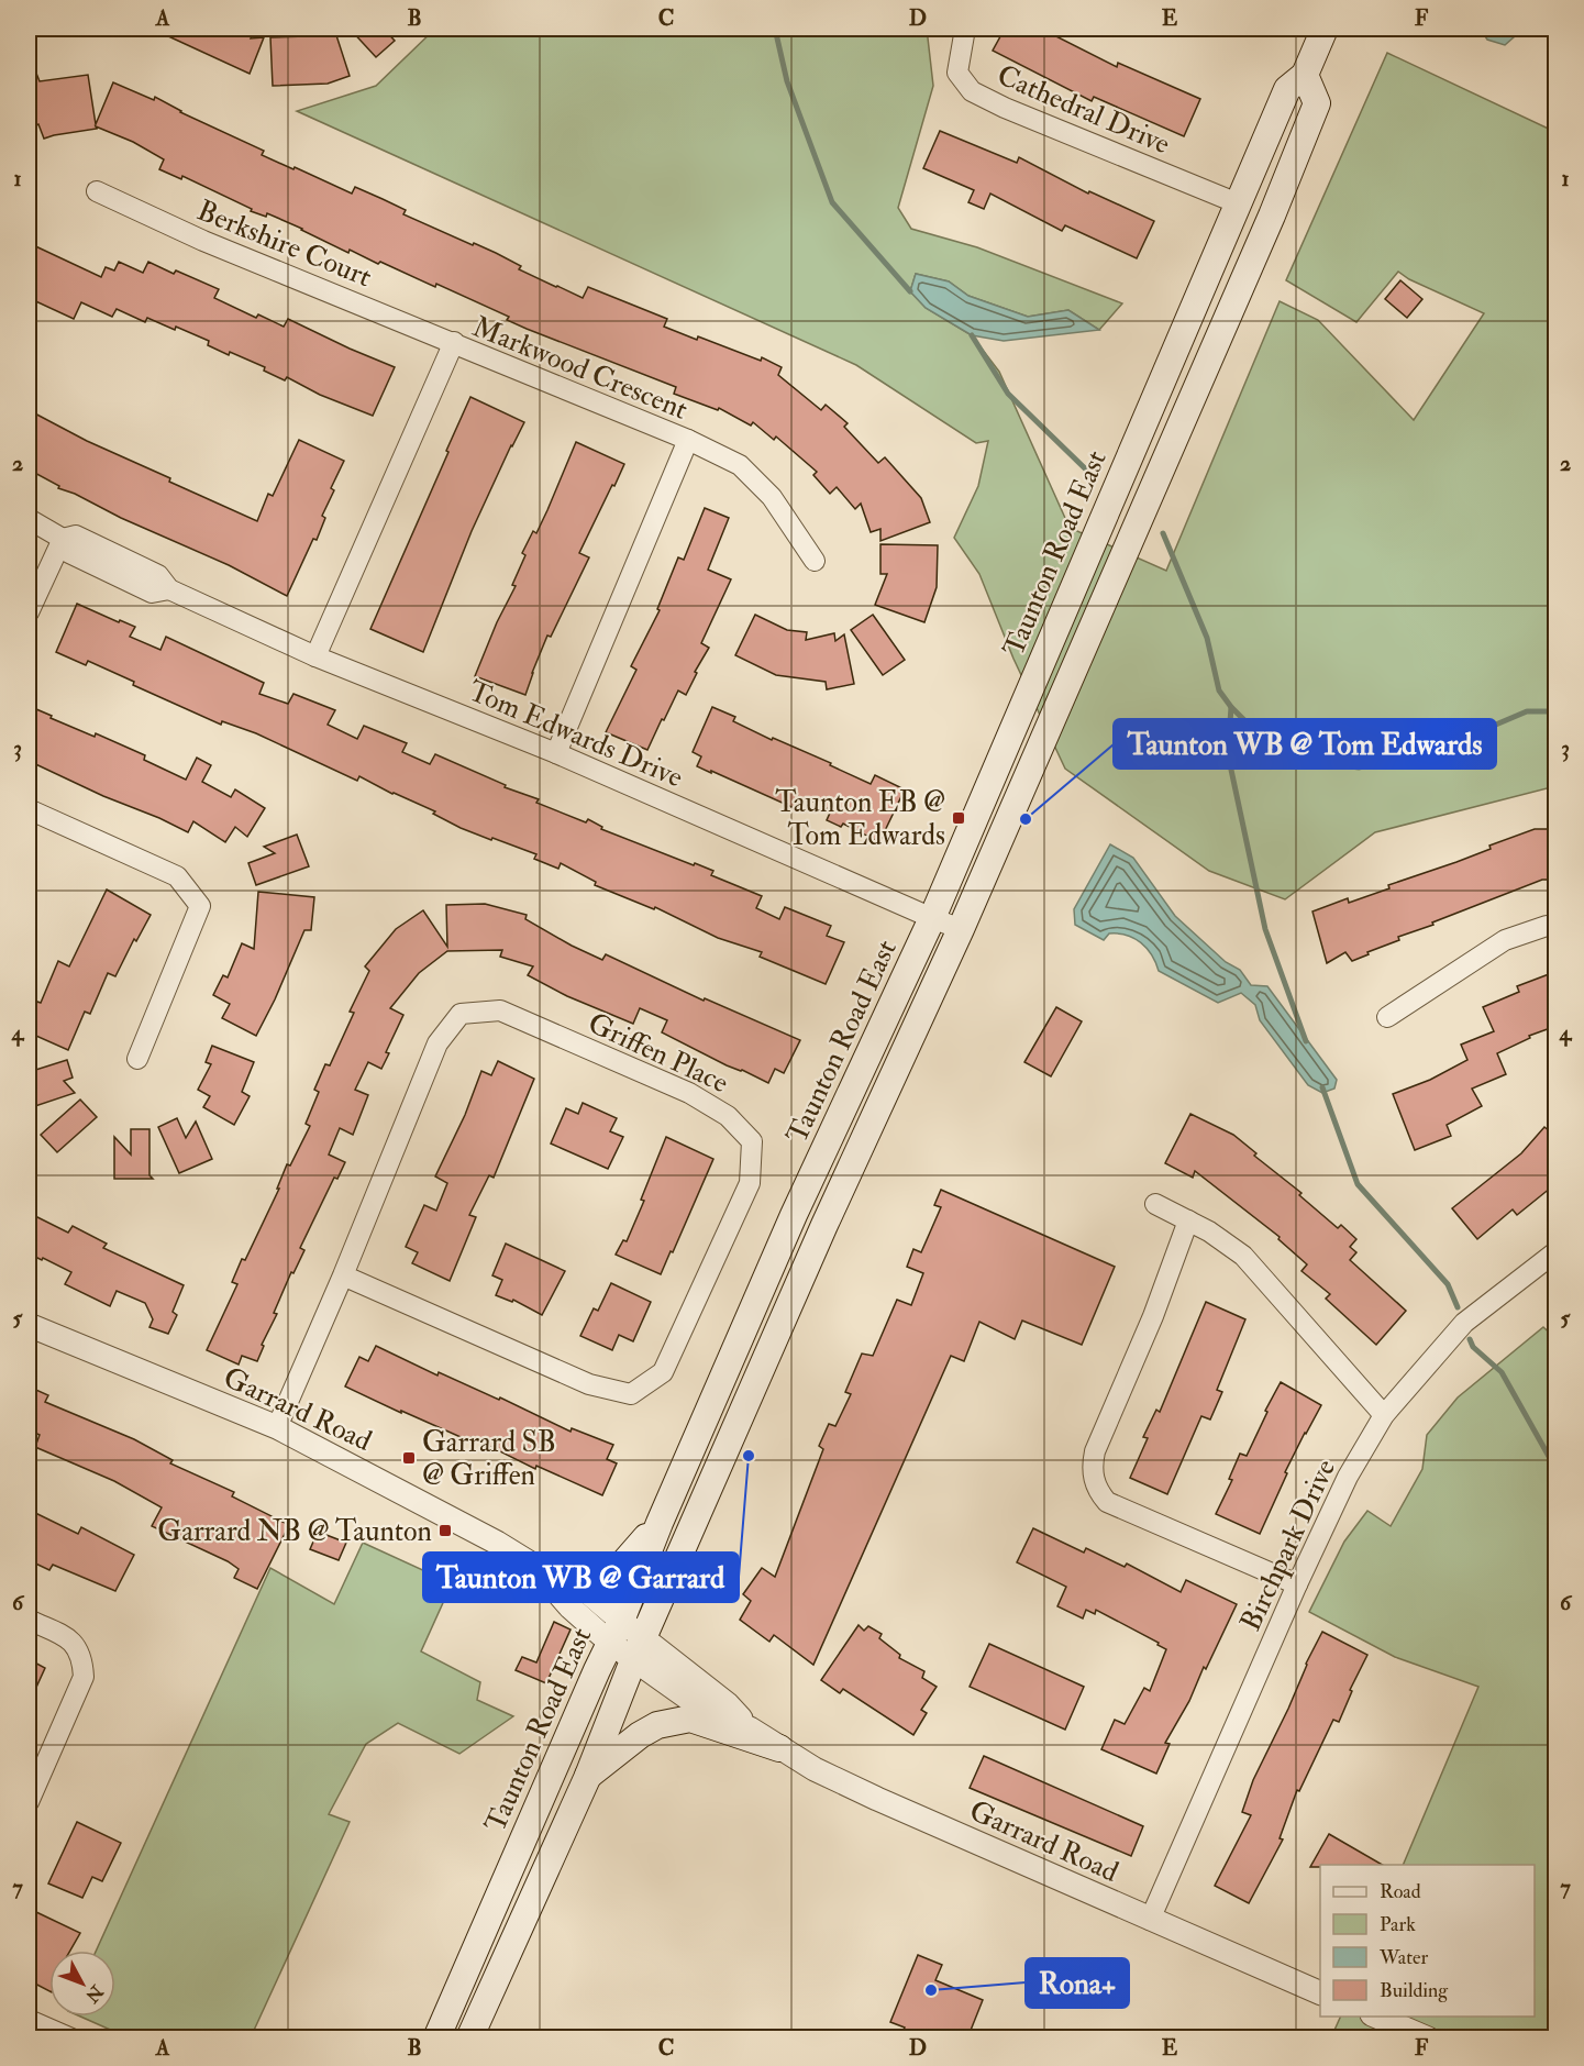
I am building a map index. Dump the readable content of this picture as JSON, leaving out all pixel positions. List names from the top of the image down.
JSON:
{
  "streets": {
    "main road": ["Taunton Road East"],
    "street": [
      "Cathedral Drive",
      "Berkshire Court",
      "Markwood Crescent",
      "Tom Edwards Drive",
      "Griffen Place",
      "Garrard Road",
      "Birchpark Drive"
    ]
  },
  "crossings": [
    ["Cathedral Drive", "Taunton Road East"],
    ["Berkshire Court", "Markwood Crescent"],
    ["Markwood Crescent", "Tom Edwards Drive"],
    ["Taunton Road East", "Tom Edwards Drive"],
    ["Taunton Road East", "Garrard Road"],
    ["Griffen Place", "Garrard Road"],
    ["Garrard Road", "Birchpark Drive"]
  ],
  "places": {
    "transit": ["Taunton EB @ Tom Edwards", "Garrard SB @ Griffen", "Garrard NB @ Taunton"],
    "other": ["Taunton WB @ Tom Edwards", "Taunton WB @ Garrard", "Rona+"]
  },
  "legend": [
    "Road",
    "Park",
    "Water",
    "Building"
  ],
  "north": "bottom right",
  "grid": {
    "columns": [
      "A",
      "B",
      "C",
      "D",
      "E",
      "F"
    ],
    "rows": [
      "1",
      "2",
      "3",
      "4",
      "5",
      "6",
      "7"
    ]
  }
}
